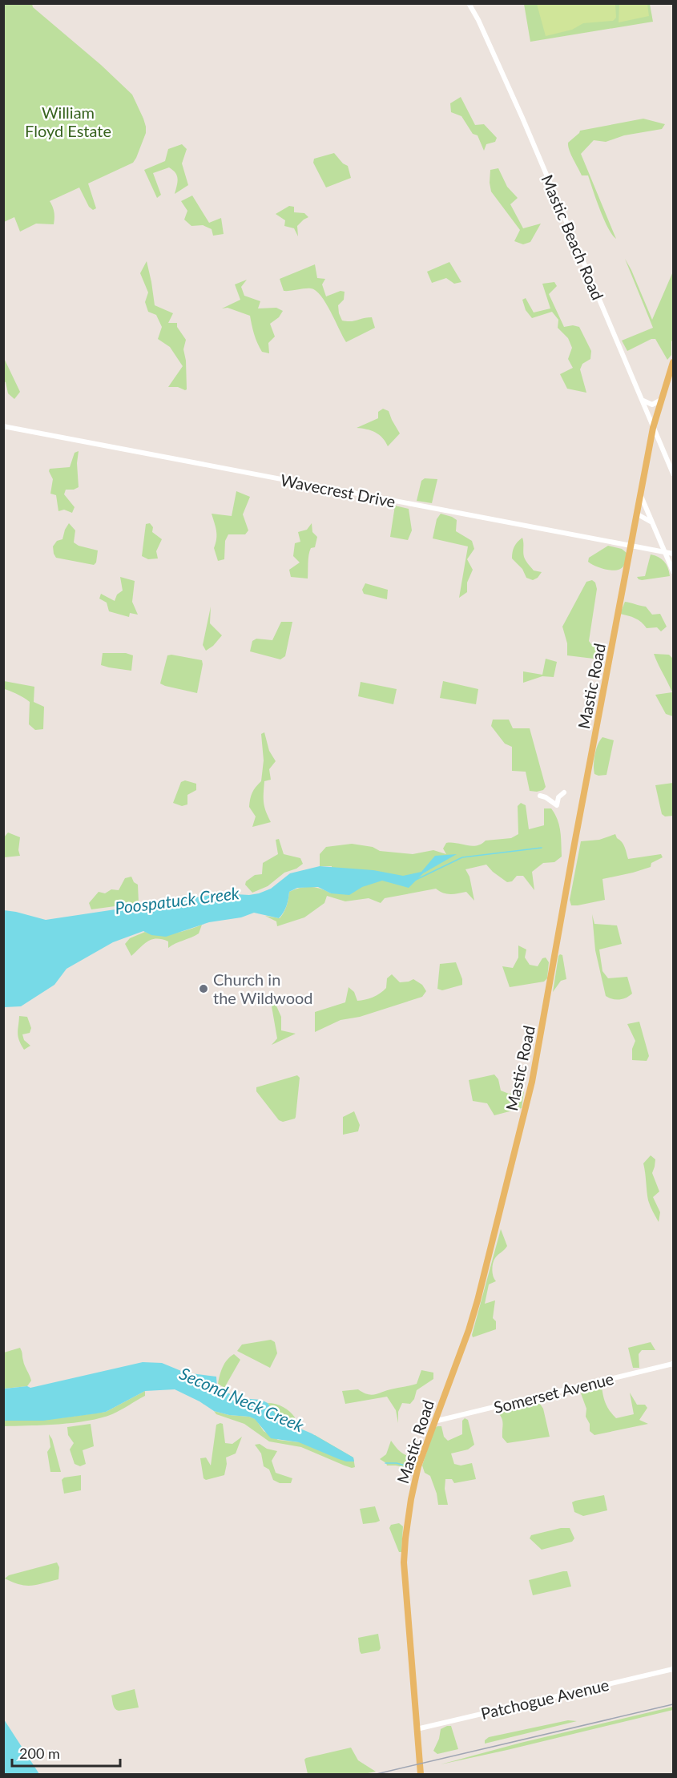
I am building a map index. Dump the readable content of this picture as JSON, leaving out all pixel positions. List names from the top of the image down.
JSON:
{
  "streets": {
    "main road": ["Mastic Road"],
    "street": [
      "Mastic Beach Road",
      "Wavecrest Drive",
      "Somerset Avenue",
      "Patchogue Avenue"
    ]
  },
  "crossings": [
    ["Mastic Beach Road", "Mastic Road"],
    ["Wavecrest Drive", "Mastic Road"],
    ["Mastic Road", "Somerset Avenue"],
    ["Mastic Road", "Patchogue Avenue"]
  ],
  "water": ["Poospatuck Creek", "Second Neck Creek"],
  "parks": ["William Floyd Estate"],
  "places": ["Church in the Wildwood"],
  "scale_bar": "200 m"
}
